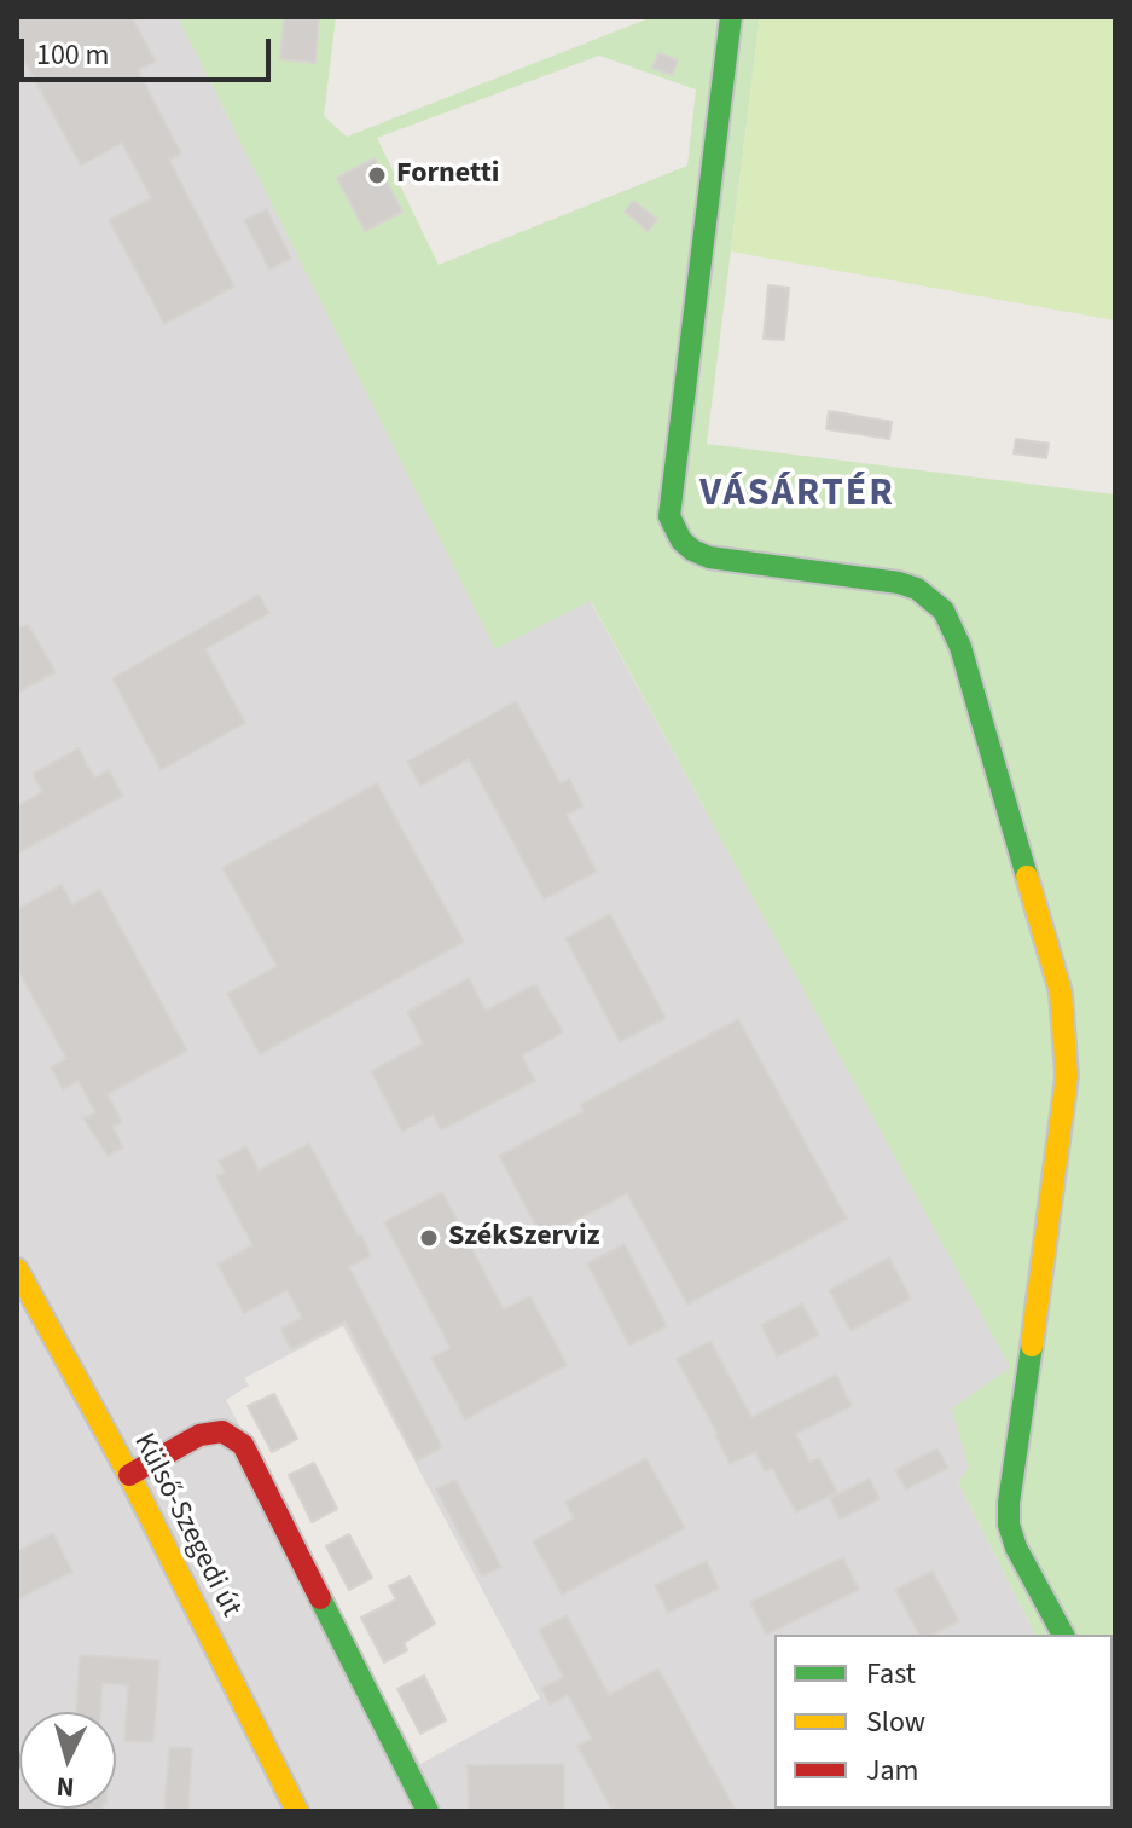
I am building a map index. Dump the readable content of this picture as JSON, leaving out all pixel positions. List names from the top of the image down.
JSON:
{
  "streets": {
    "street": ["Külső-Szegedi út"]
  },
  "districts": ["VÁSÁRTÉR"],
  "places": ["Fornetti", "SzékSzerviz"],
  "legend": ["Fast", "Slow", "Jam"],
  "scale_bar": "100 m",
  "north": "bottom"
}
